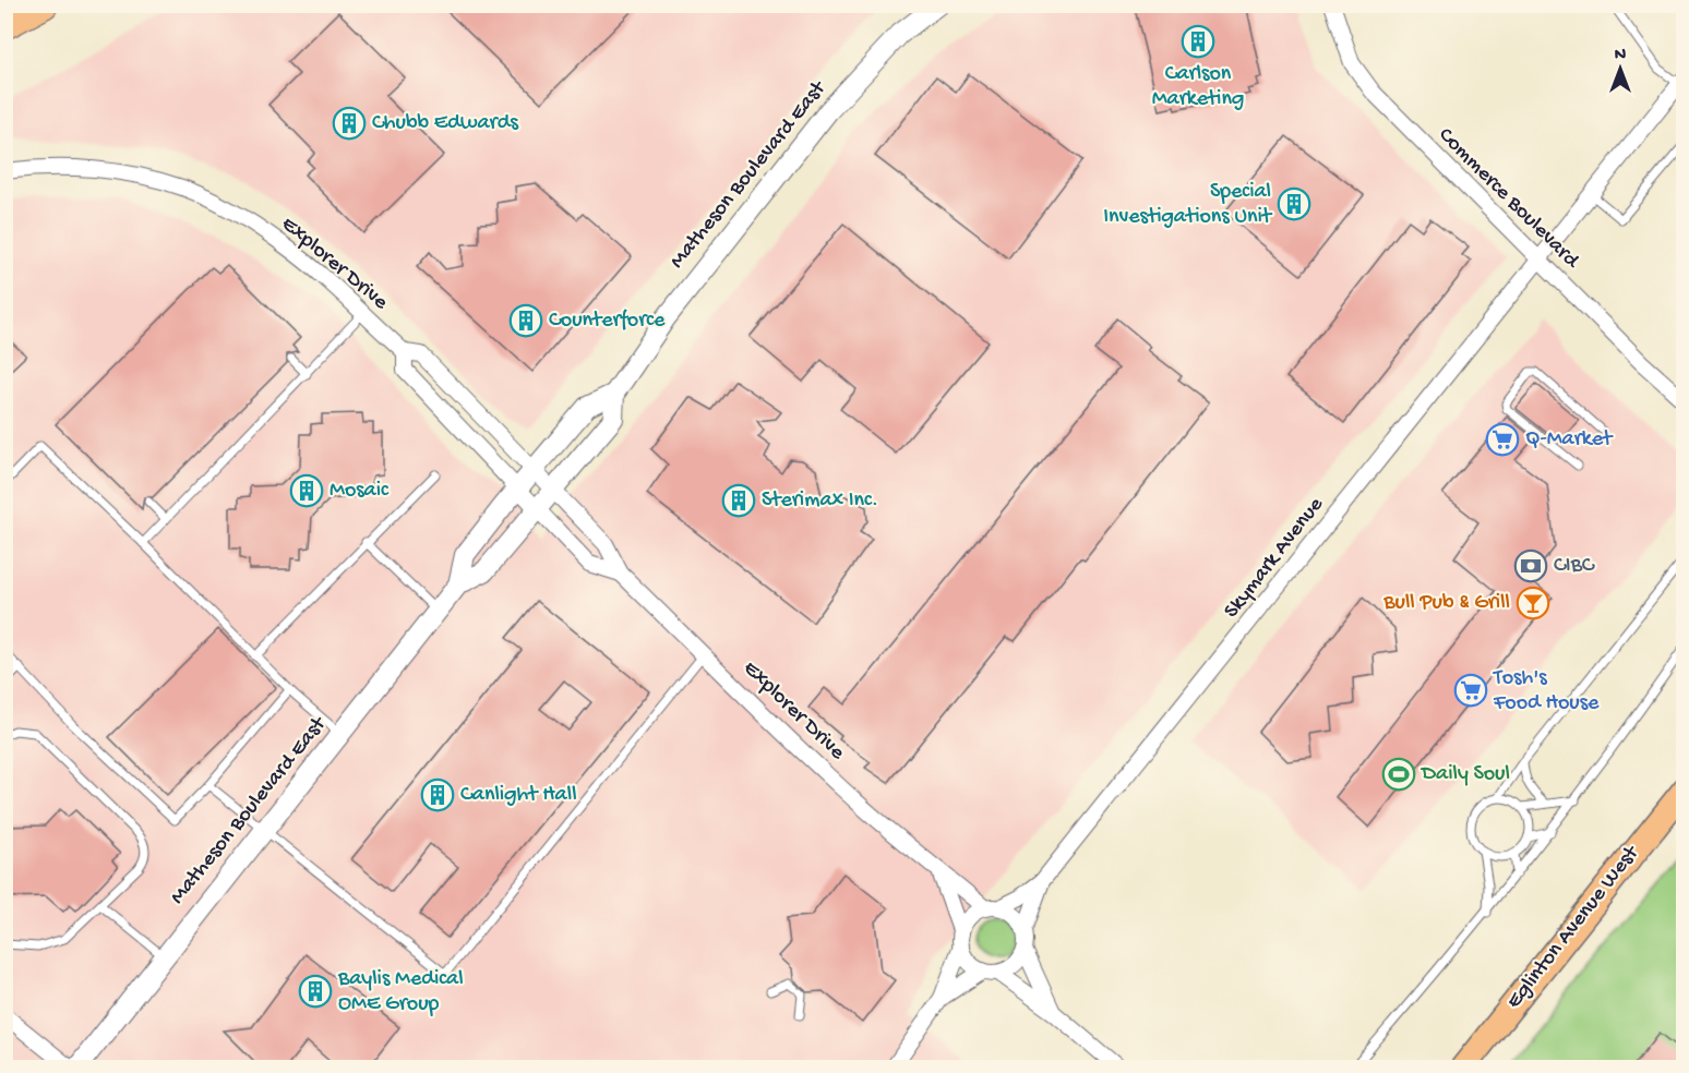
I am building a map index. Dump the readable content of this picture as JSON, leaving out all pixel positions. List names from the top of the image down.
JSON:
{
  "streets": {
    "main road": ["Eglinton Avenue West"],
    "street": [
      "Matheson Boulevard East",
      "Commerce Boulevard",
      "Explorer Drive",
      "Skymark Avenue"
    ]
  },
  "crossings": [
    ["Matheson Boulevard East", "Explorer Drive"],
    ["Commerce Boulevard", "Skymark Avenue"],
    ["Explorer Drive", "Skymark Avenue"]
  ],
  "places": {
    "building": [
      "Carlson Marketing",
      "Chubb Edwards",
      "Special Investigations Unit",
      "Counterforce",
      "Mosaic",
      "Sterimax Inc.",
      "Canlight Hall",
      "Baylis Medical OME Group"
    ],
    "supermarket": ["Q-Market", "Tosh's Food House"],
    "bank": ["CIBC"],
    "bar": ["Bull Pub & Grill"],
    "sports": ["Daily Soul"]
  },
  "north": "top"
}
